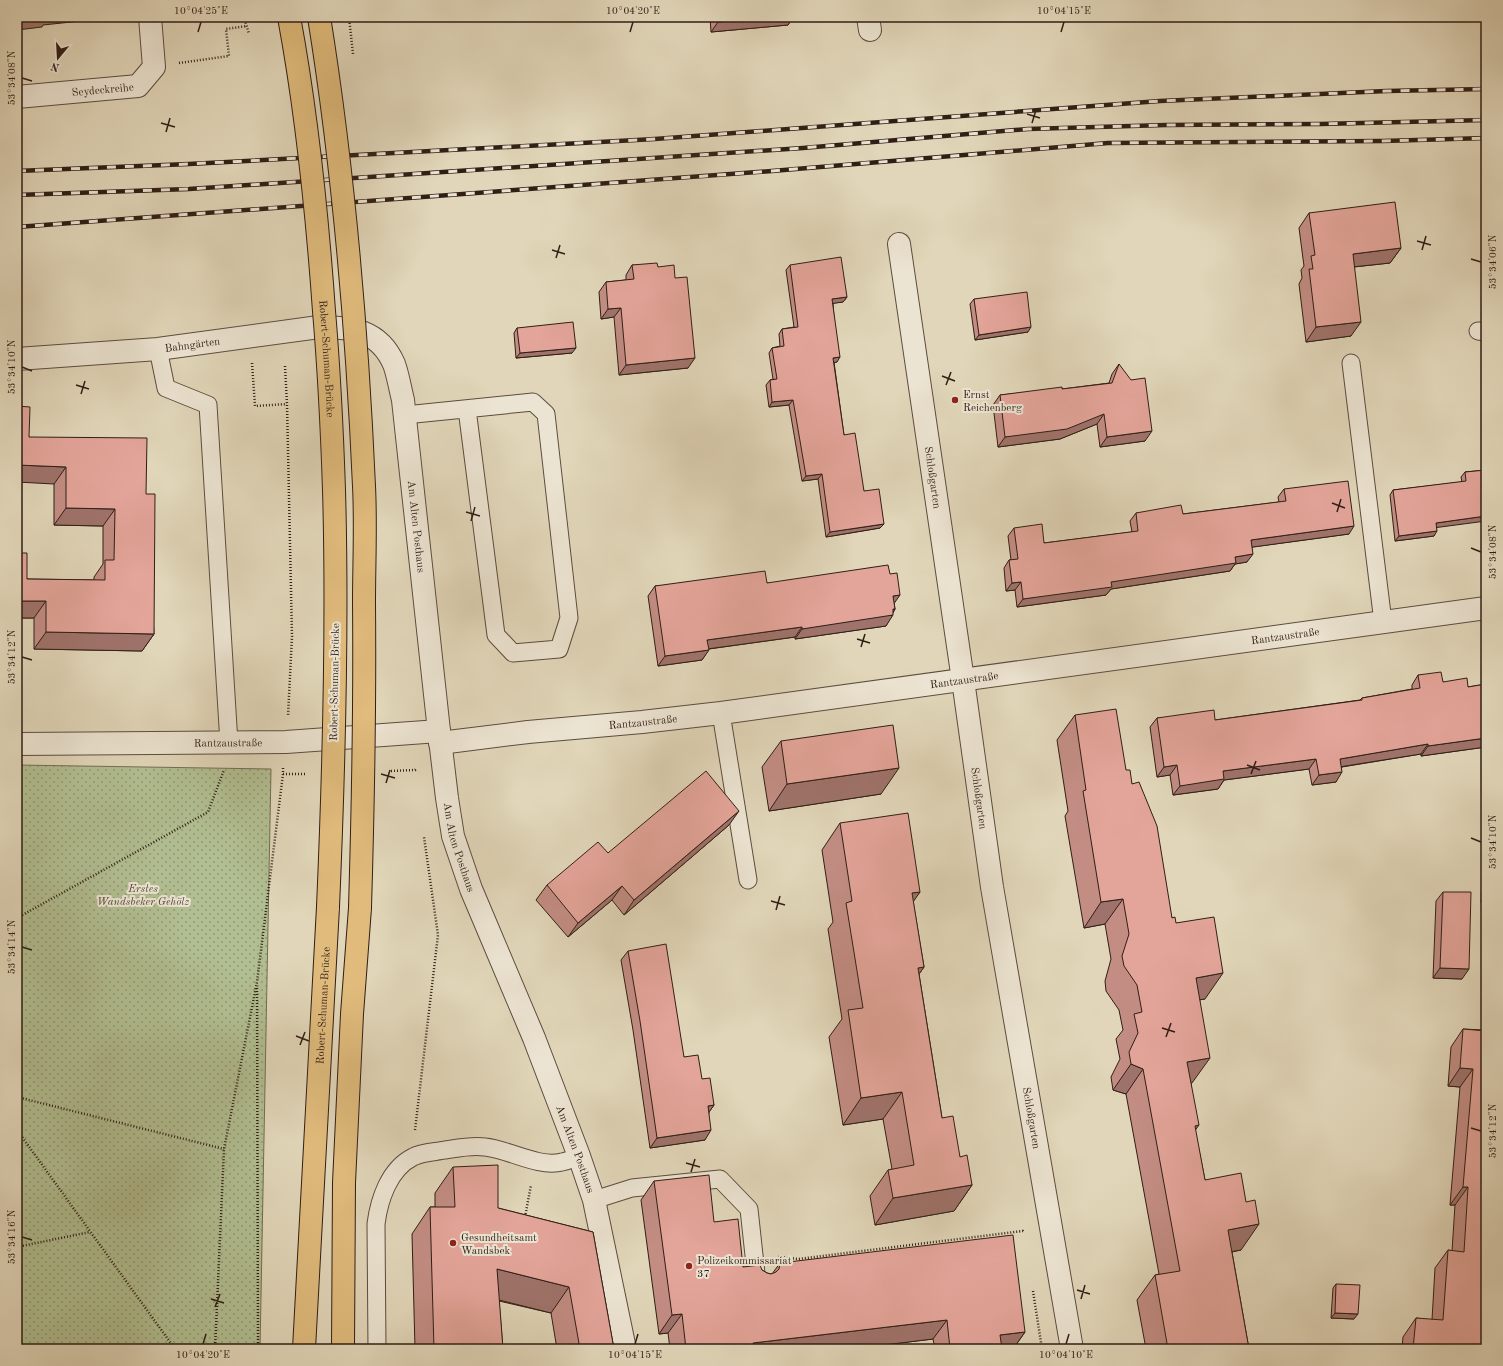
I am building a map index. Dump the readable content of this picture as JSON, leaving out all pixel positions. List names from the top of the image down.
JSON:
{
  "streets": {
    "main road": ["Robert-Schuman-Brücke"],
    "street": [
      "Seydeckreihe",
      "Bahngärten",
      "Schloßgarten",
      "Am Alten Posthaus",
      "Rantzaustraße"
    ]
  },
  "crossings": [
    ["Bahngärten", "Am Alten Posthaus"],
    ["Schloßgarten", "Rantzaustraße"],
    ["Am Alten Posthaus", "Rantzaustraße"]
  ],
  "parks": ["Erstes Wandsbeker Gehölz"],
  "places": ["Ernst Reichenberg", "Gesundheitsamt Wandsbek", "Polizeikommissariat 37"],
  "north": "bottom",
  "coordinates": [
    "10°04'25\"E",
    "10°04'20\"E",
    "10°04'15\"E",
    "53°34'08\"N",
    "53°34'06\"N",
    "53°34'10\"N",
    "53°34'12\"N",
    "53°34'14\"N",
    "53°34'16\"N",
    "10°04'10\"E"
  ]
}
